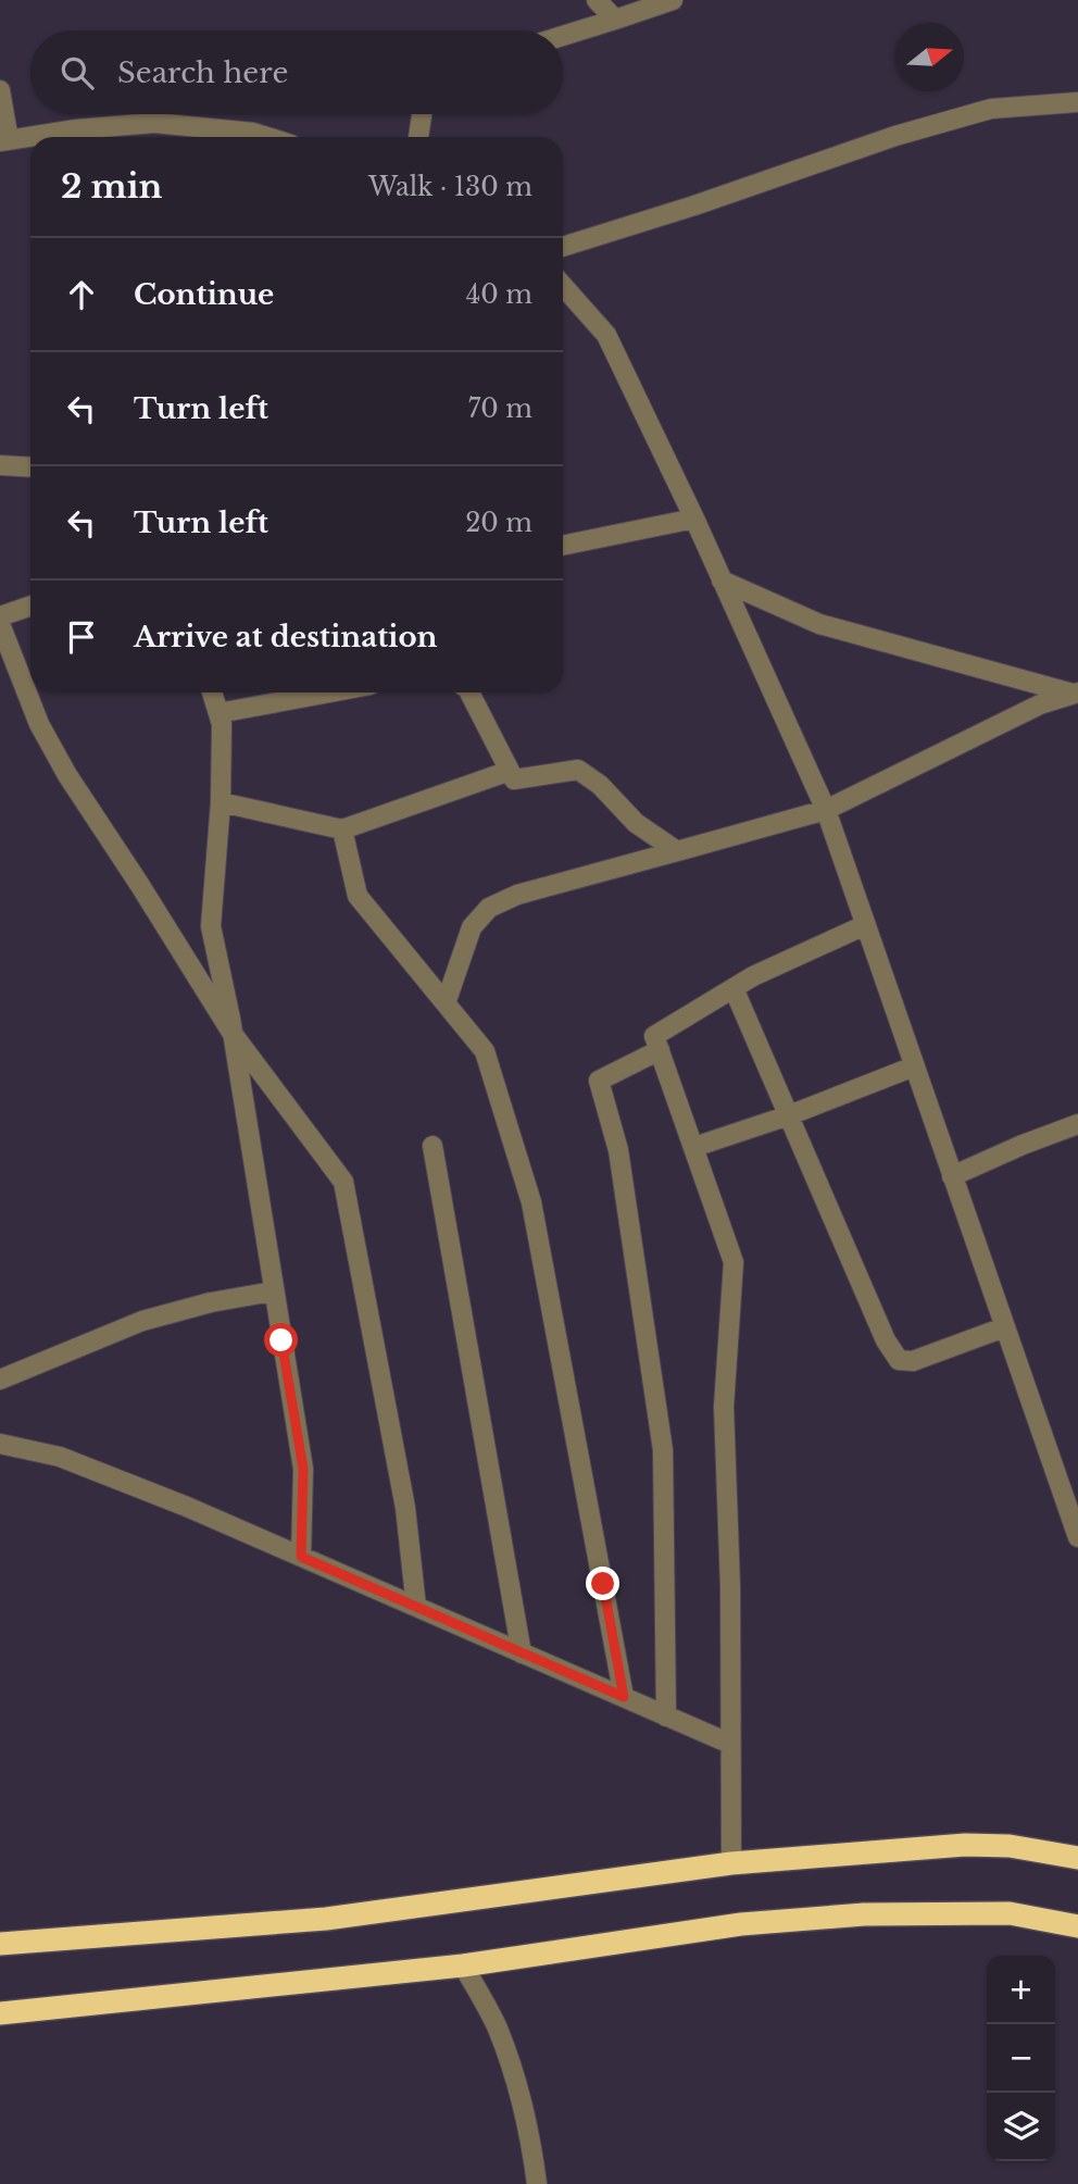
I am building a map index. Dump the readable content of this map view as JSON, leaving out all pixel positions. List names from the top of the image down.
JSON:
{
  "north": "right",
  "page": {
    "search": "Search here",
    "heading": ["2 min", "Walk · 130 m"],
    "list": [
      ["Continue", "40 m"],
      ["Turn left", "70 m"],
      ["Turn left", "20 m"],
      "Arrive at destination"
    ],
    "map_buttons": ["+", "−"]
  }
}
